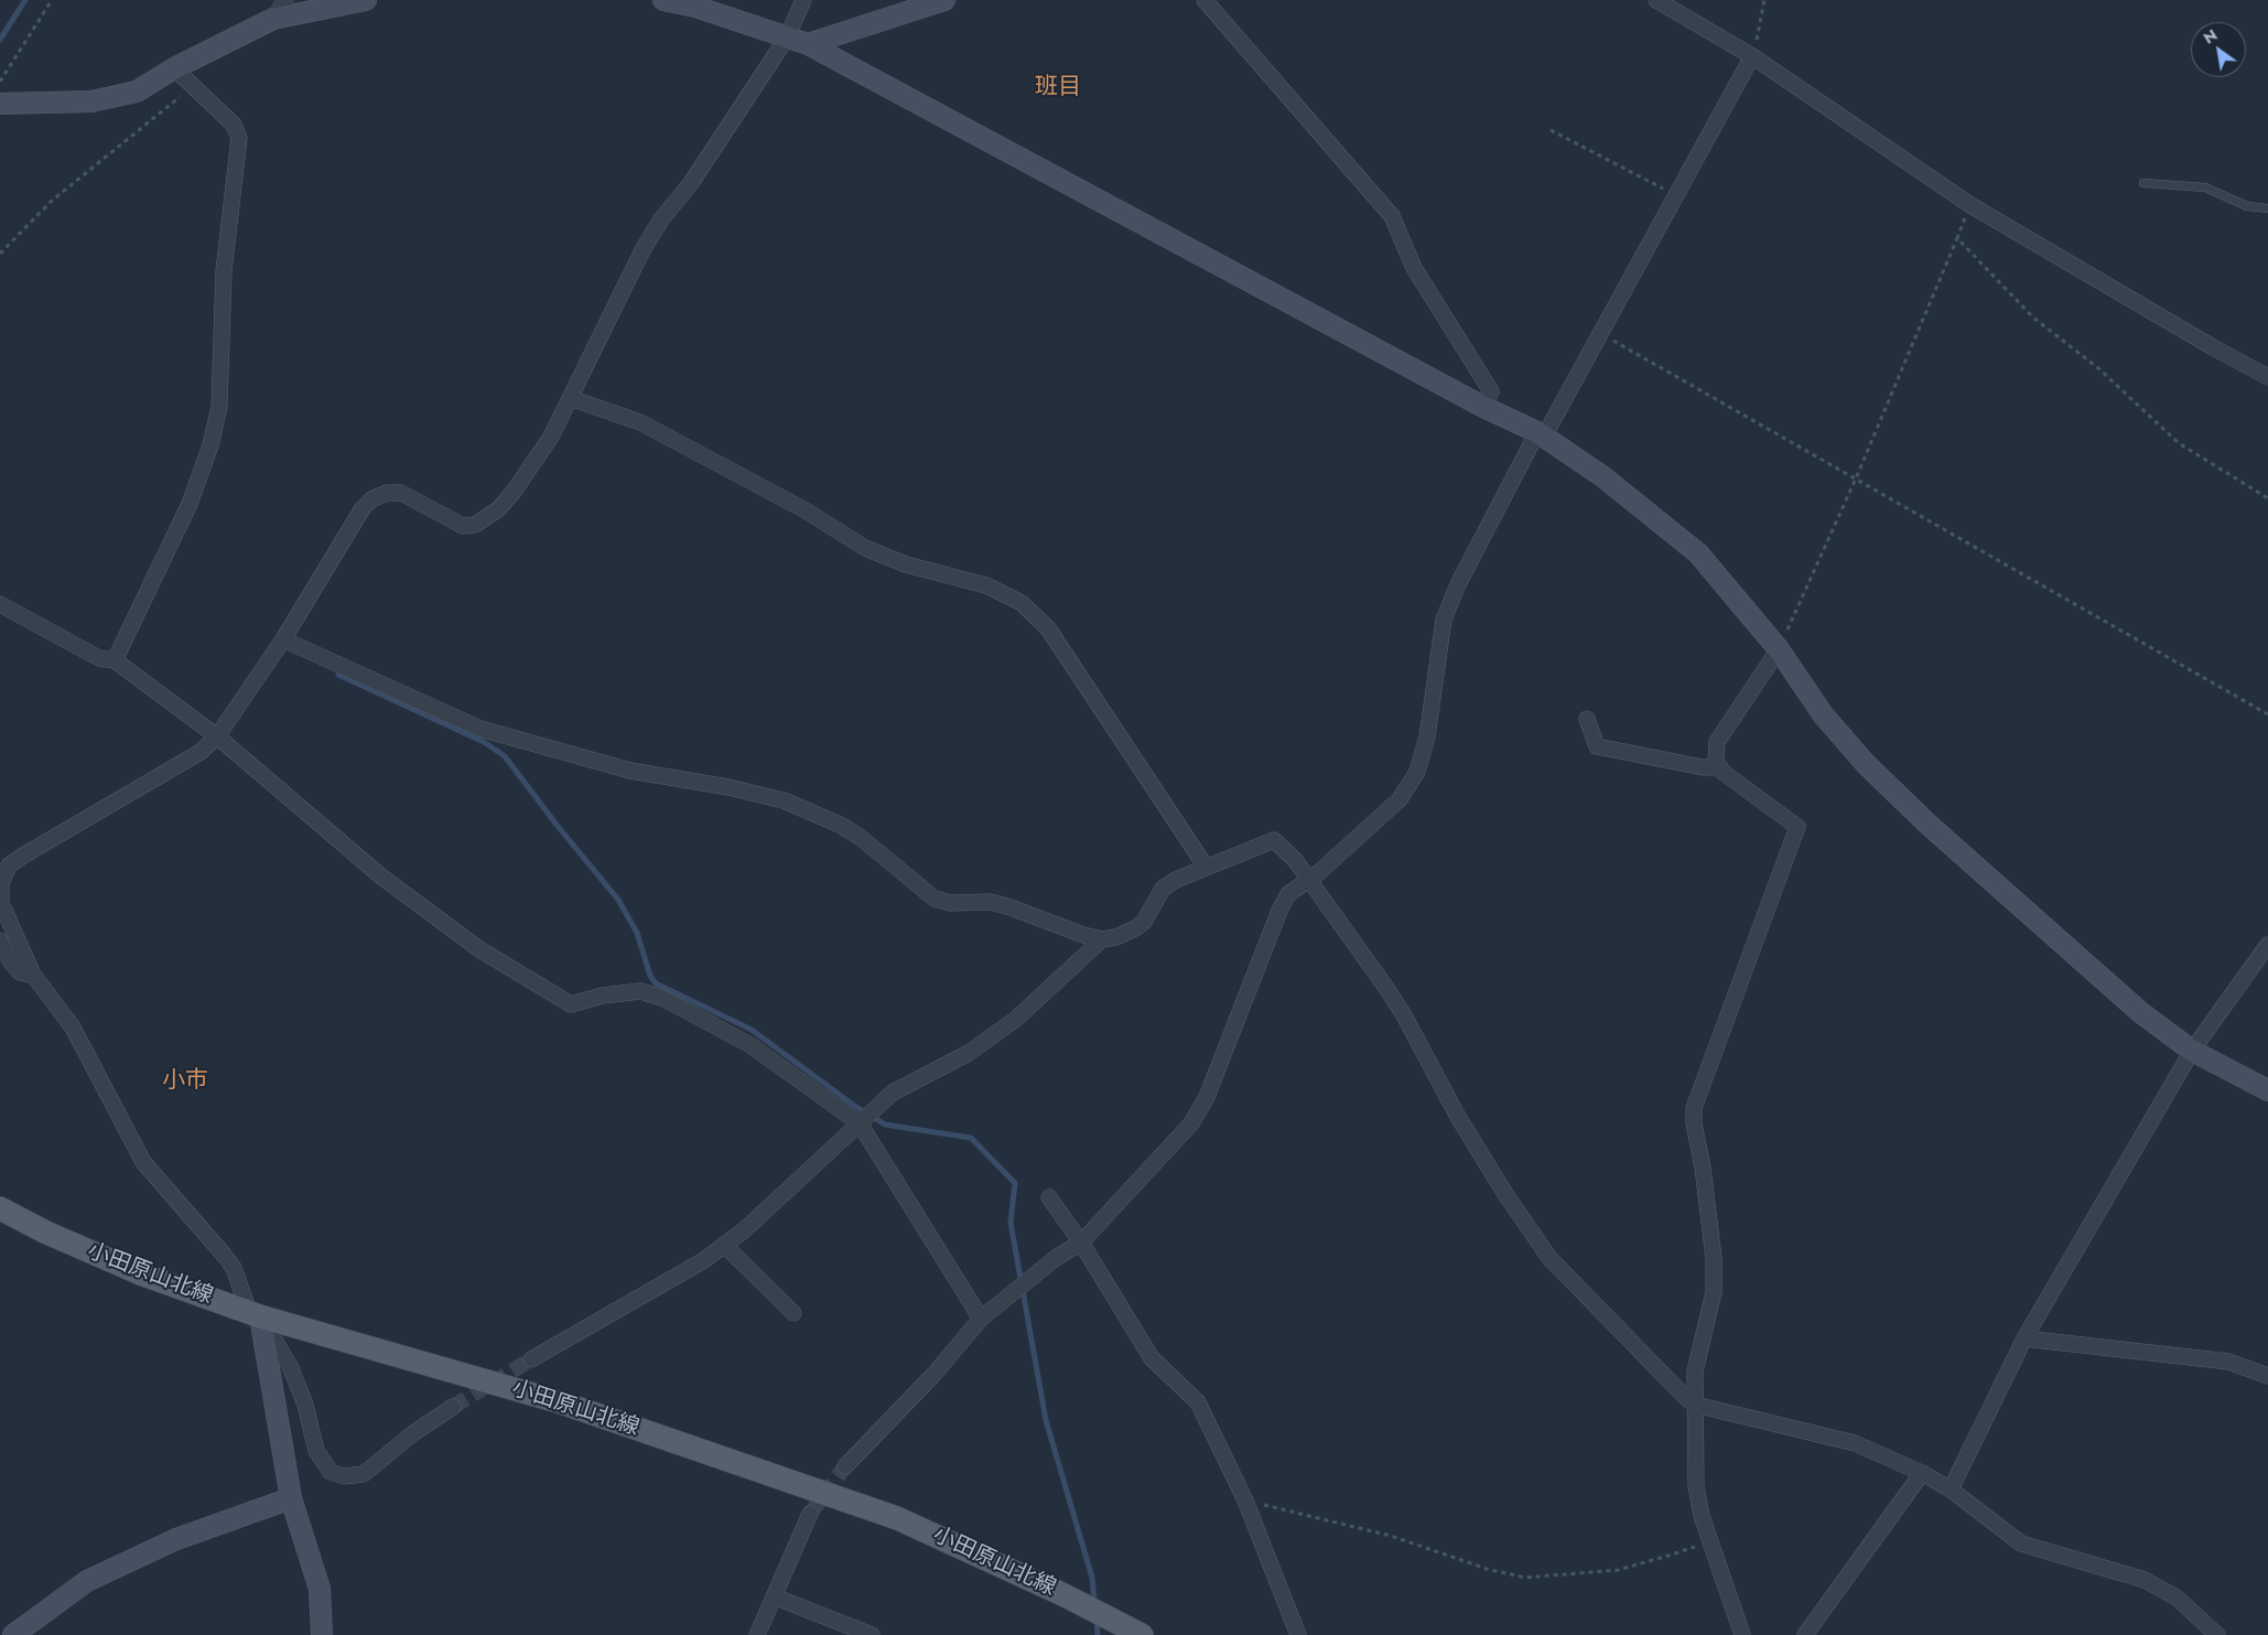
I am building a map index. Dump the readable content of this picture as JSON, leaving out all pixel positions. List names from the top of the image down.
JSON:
{
  "streets": {
    "main road": ["小田原山北線"]
  },
  "districts": ["班目", "小市"],
  "north": "top left"
}
